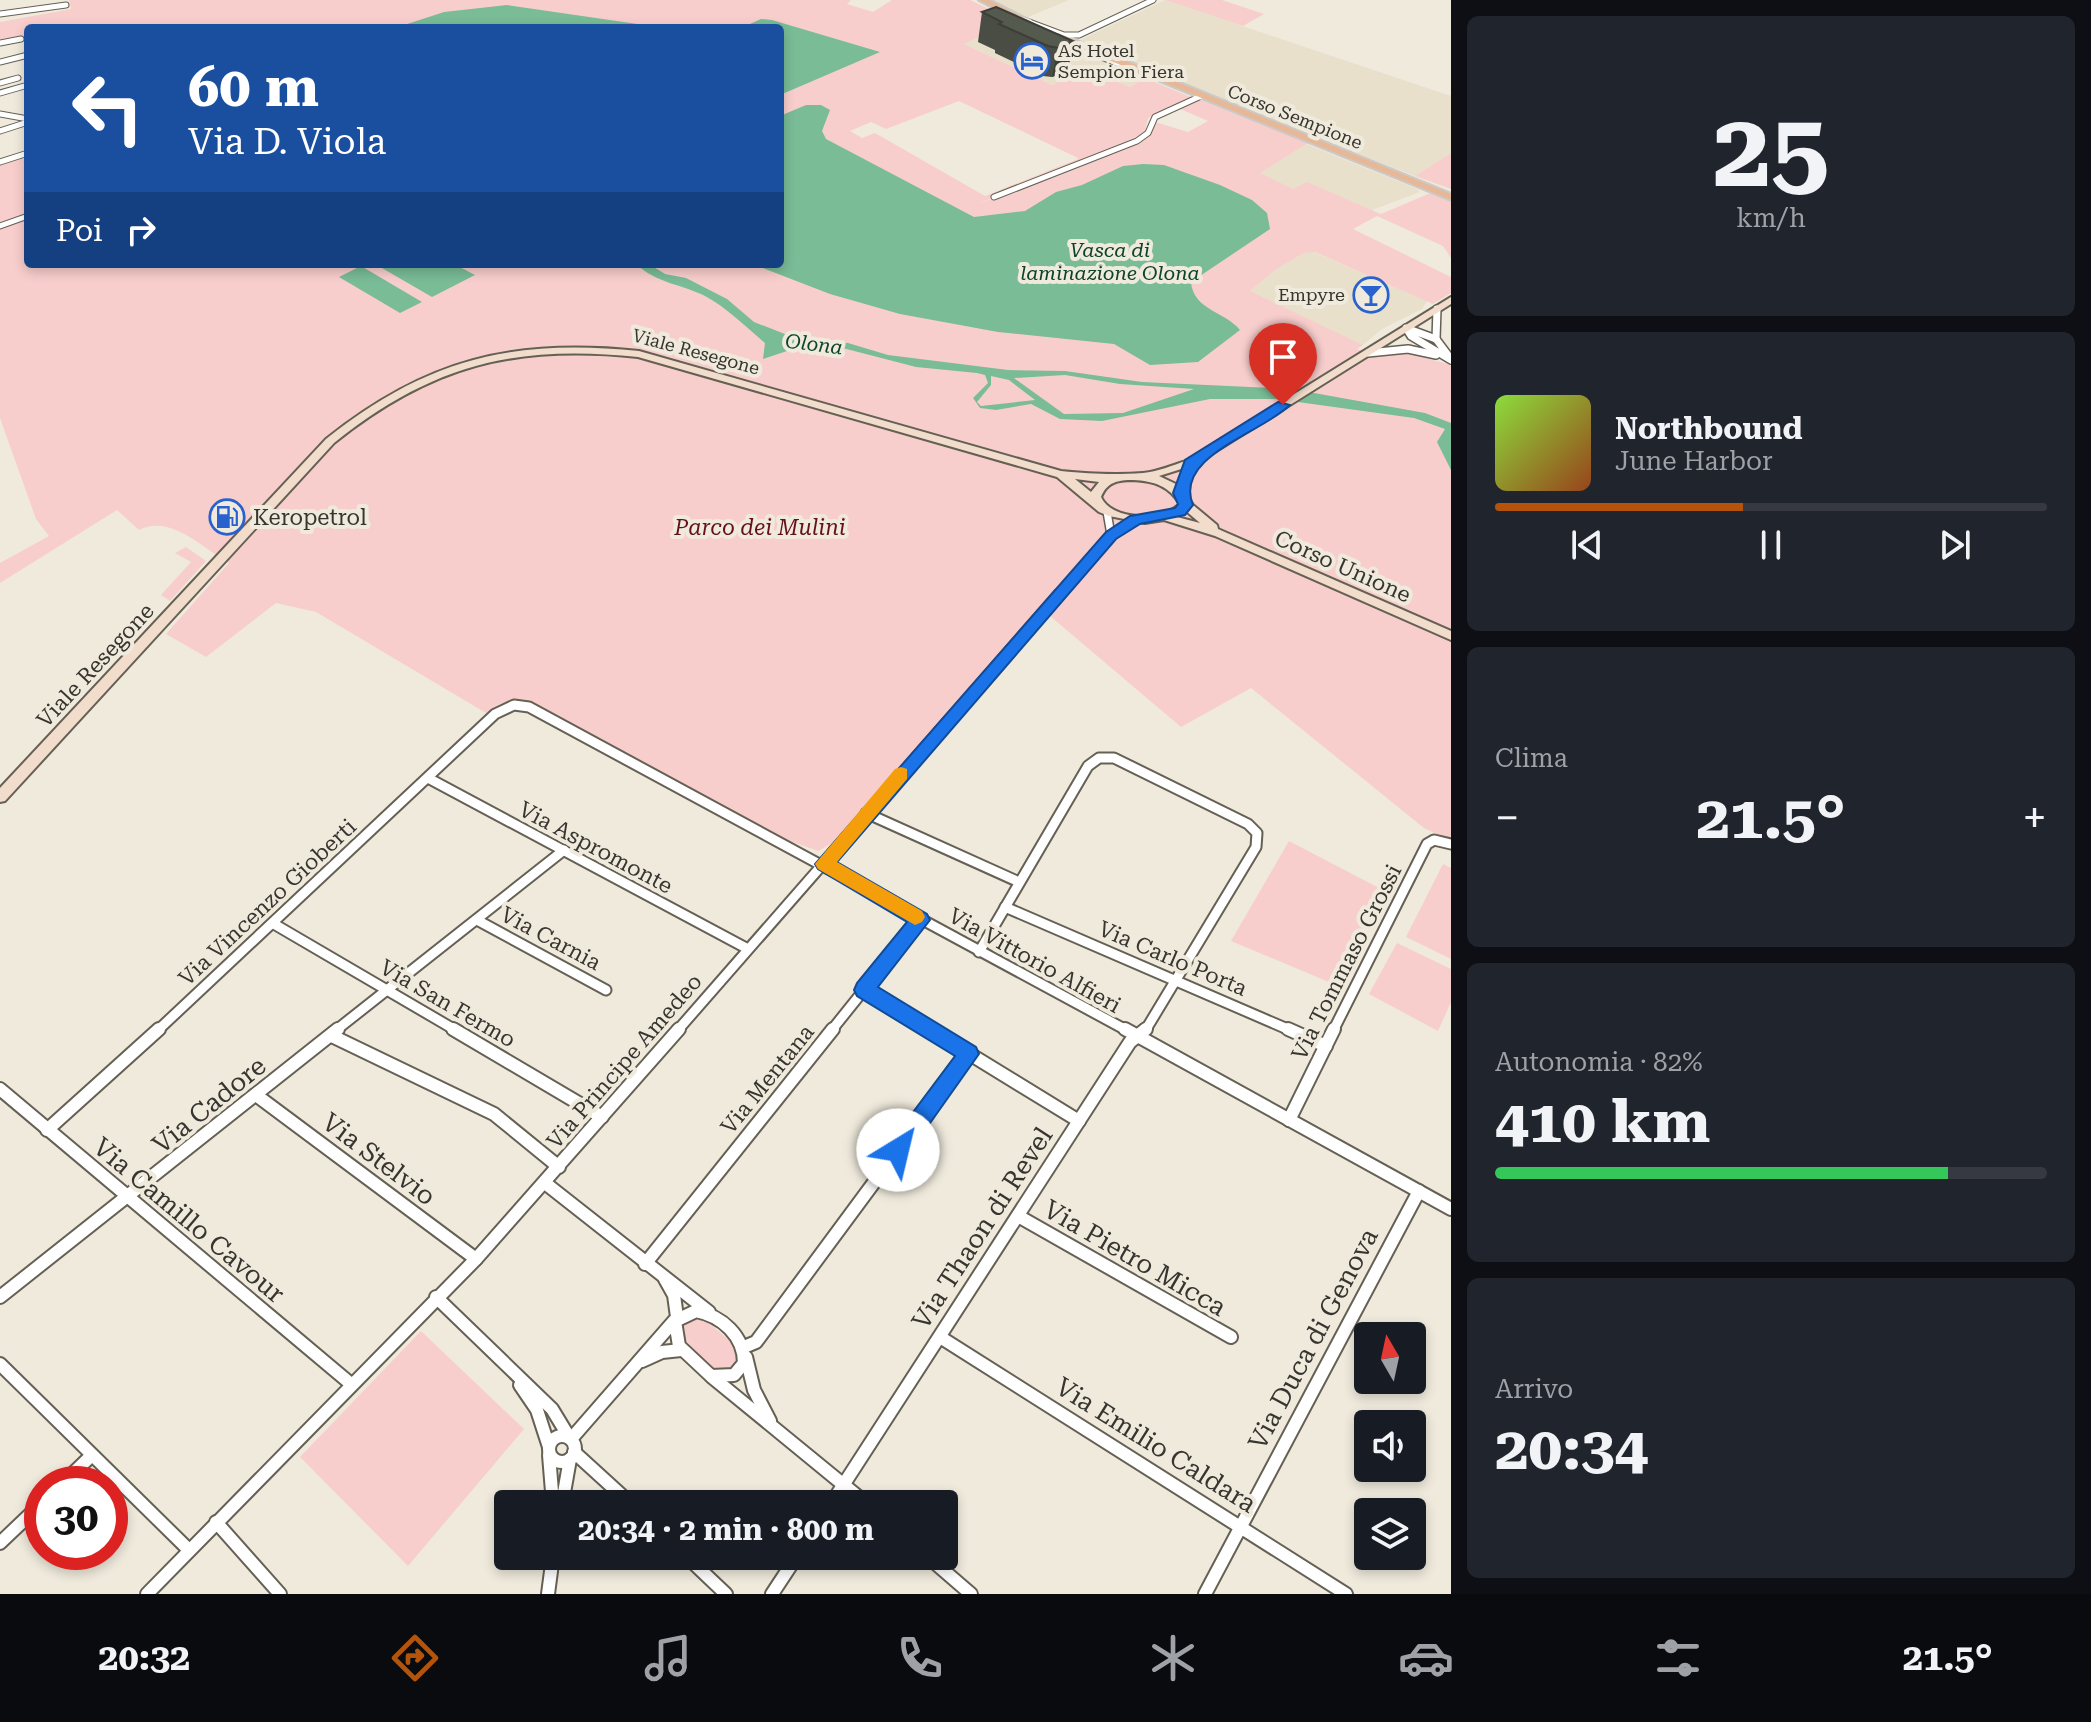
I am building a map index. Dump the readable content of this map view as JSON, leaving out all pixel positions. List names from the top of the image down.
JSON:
{
  "streets": {
    "main road": ["Corso Sempione"],
    "street": [
      "Viale Resegone",
      "Corso Unione",
      "Via Aspromonte",
      "Via Vincenzo Gioberti",
      "Via Carnia",
      "Via Carlo Porta",
      "Via Vittorio Alfieri",
      "Via Tommaso Grossi",
      "Via San Fermo",
      "Via Principe Amedeo",
      "Via Mentana",
      "Via Cadore",
      "Via Stelvio",
      "Via Camillo Cavour",
      "Via Thaon di Revel",
      "Via Pietro Micca",
      "Via Duca di Genova",
      "Via Emilio Caldara"
    ]
  },
  "crossings": [
    ["Viale Resegone", "Corso Unione"],
    ["Via Aspromonte", "Via Vincenzo Gioberti"],
    ["Via Aspromonte", "Via Principe Amedeo"],
    ["Via Aspromonte", "Via Cadore"],
    ["Via Vincenzo Gioberti", "Via Vittorio Alfieri"],
    ["Via Vincenzo Gioberti", "Via San Fermo"],
    ["Via Vincenzo Gioberti", "Via Camillo Cavour"],
    ["Via Carnia", "Via Cadore"],
    ["Via Carlo Porta", "Via Tommaso Grossi"],
    ["Via Carlo Porta", "Via Thaon di Revel"],
    ["Via Vittorio Alfieri", "Via Tommaso Grossi"],
    ["Via Vittorio Alfieri", "Via Principe Amedeo"],
    ["Via Vittorio Alfieri", "Via Mentana"],
    ["Via Vittorio Alfieri", "Via Thaon di Revel"],
    ["Via Vittorio Alfieri", "Via Duca di Genova"],
    ["Via San Fermo", "Via Principe Amedeo"],
    ["Via San Fermo", "Via Cadore"],
    ["Via Principe Amedeo", "Via Stelvio"],
    ["Via Principe Amedeo", "Via Camillo Cavour"],
    ["Via Cadore", "Via Stelvio"],
    ["Via Cadore", "Via Camillo Cavour"],
    ["Via Thaon di Revel", "Via Pietro Micca"],
    ["Via Thaon di Revel", "Via Emilio Caldara"],
    ["Via Duca di Genova", "Via Emilio Caldara"]
  ],
  "water": ["Vasca di laminazione Olona", "Olona"],
  "parks": ["Parco dei Mulini"],
  "places": {
    "hotel": ["AS Hotel Sempion Fiera"],
    "bar": ["Empyre"],
    "fuel station": ["Keropetrol"]
  },
  "north": "top",
  "page": {
    "tile": [
      ["25", "km/h"],
      "Clima",
      ["Autonomia · 82%", "410 km"],
      ["Arrivo", "20:34"]
    ],
    "turn": ["60 m", "Via D. Viola"],
    "then": "Poi",
    "song": ["Northbound", "June Harbor"],
    "heat": ["−", "21.5°", "+"],
    "limit": "30",
    "trip": "20:34 · 2 min · 800 m",
    "tabs": ["20:32", "21.5°"]
  }
}
